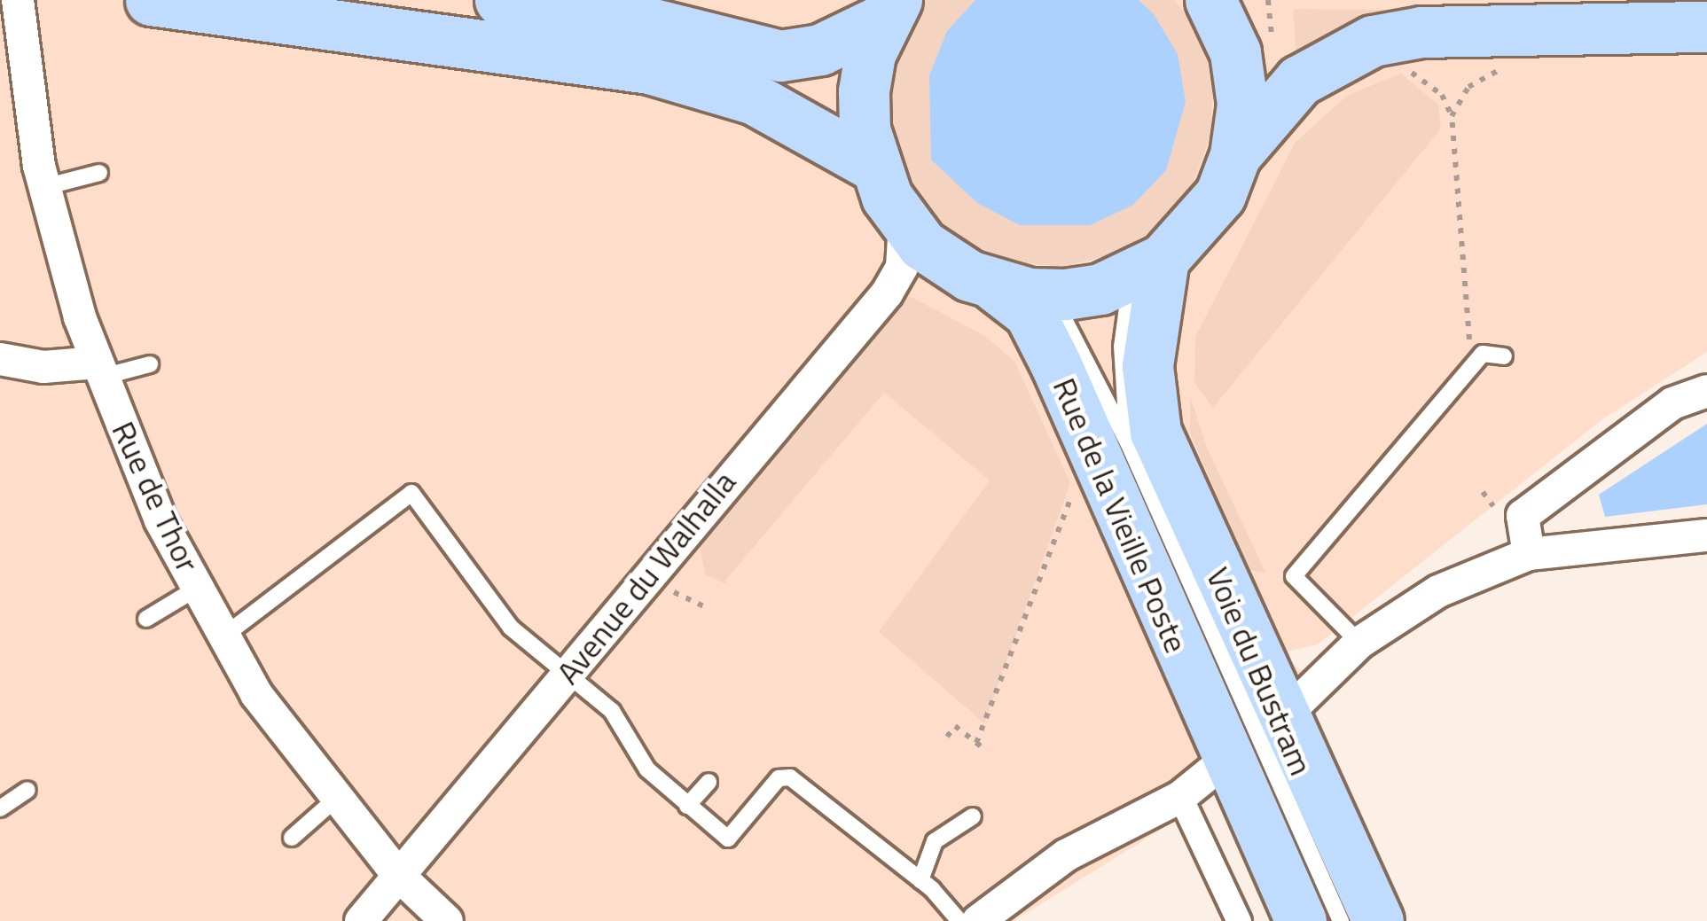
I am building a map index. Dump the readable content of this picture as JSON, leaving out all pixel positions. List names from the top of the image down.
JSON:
{
  "streets": {
    "main road": ["Rue de la Vieille Poste"],
    "street": ["Rue de Thor", "Avenue du Walhalla"],
    "lane": ["Voie du Bustram"]
  },
  "crossings": [
    ["Rue de Thor", "Avenue du Walhalla"],
    ["Rue de la Vieille Poste", "Voie du Bustram"]
  ]
}
